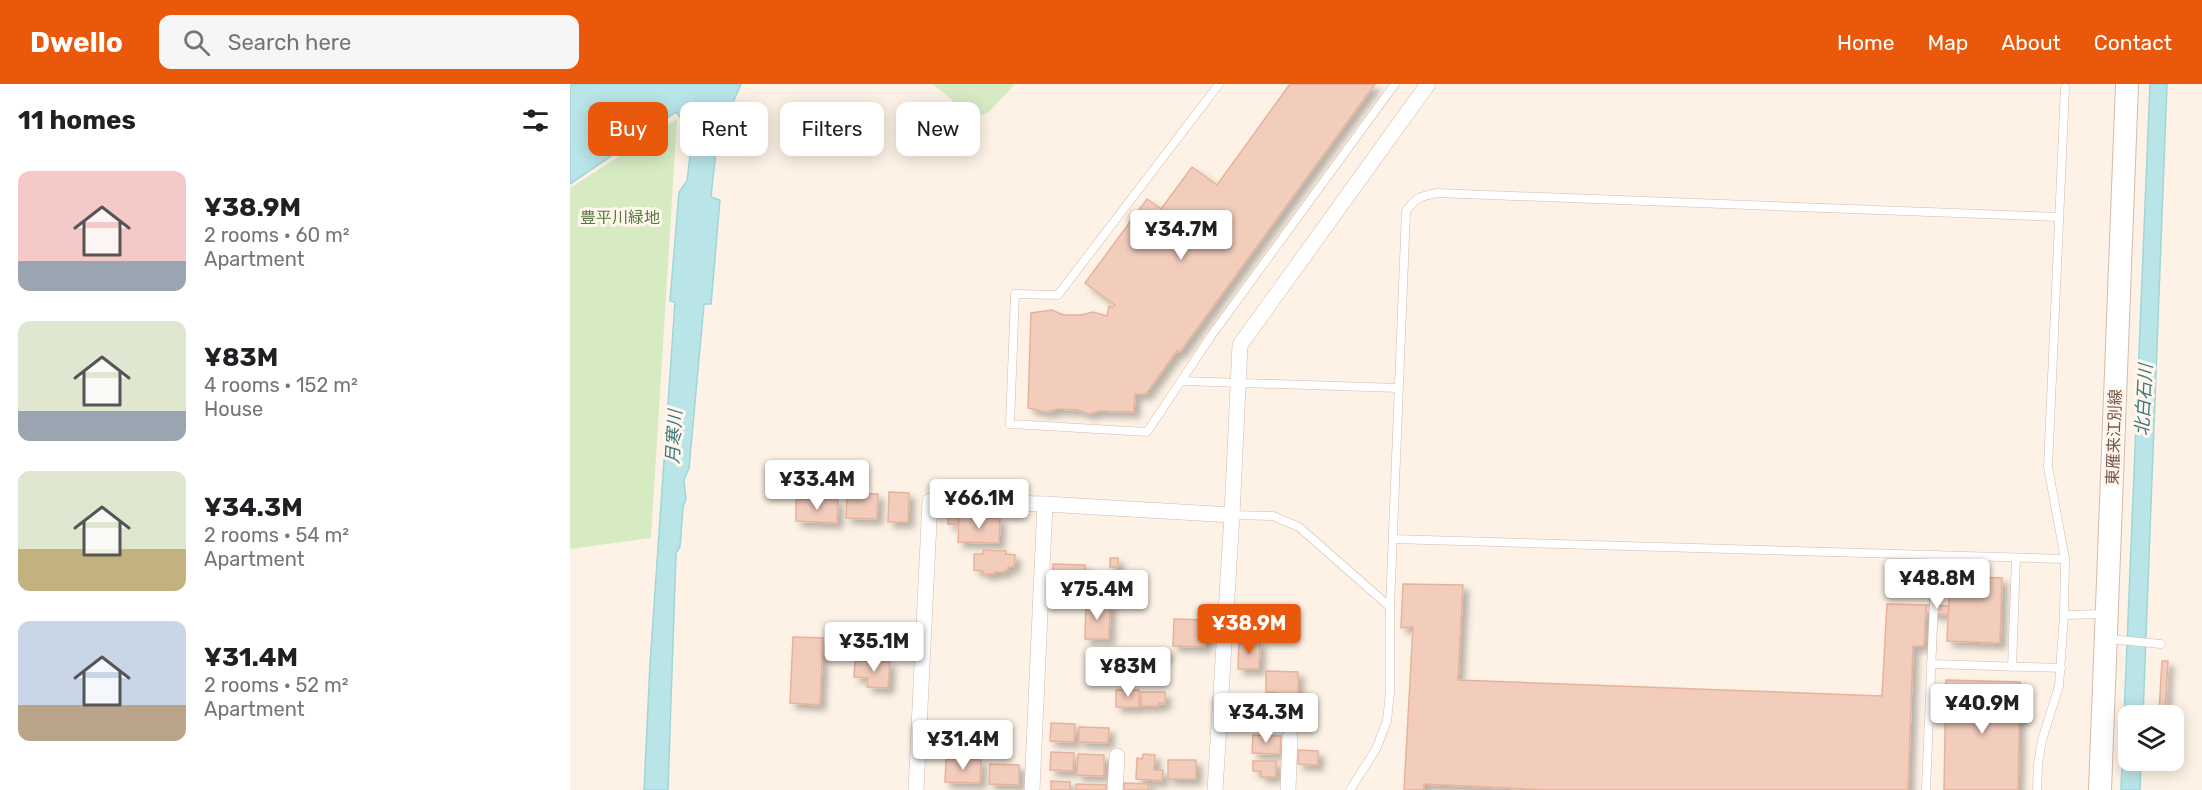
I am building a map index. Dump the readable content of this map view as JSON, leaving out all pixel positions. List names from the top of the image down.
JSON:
{
  "streets": {
    "main road": ["東雁来江別線"]
  },
  "water": ["北白石川", "月寒川"],
  "parks": ["豊平川緑地"],
  "page": {
    "header": "Dwello",
    "search": "Search here",
    "nav": [
      "Home",
      "Map",
      "About",
      "Contact"
    ],
    "heading": "11 homes",
    "chip": [
      "Buy",
      "Rent",
      "Filters",
      "New"
    ],
    "list": [
      {
        "name": "¥38.9M",
        "note": "2 rooms · 60 m² · Apartment"
      },
      {
        "name": "¥83M",
        "note": "4 rooms · 152 m² · House"
      },
      {
        "name": "¥34.3M",
        "note": "2 rooms · 54 m² · Apartment"
      },
      {
        "name": "¥31.4M",
        "note": "2 rooms · 52 m² · Apartment"
      }
    ],
    "price": [
      "¥34.7M",
      "¥33.4M",
      "¥66.1M",
      "¥48.8M",
      "¥75.4M",
      "¥38.9M",
      "¥35.1M",
      "¥83M",
      "¥40.9M",
      "¥34.3M",
      "¥31.4M"
    ]
  }
}
